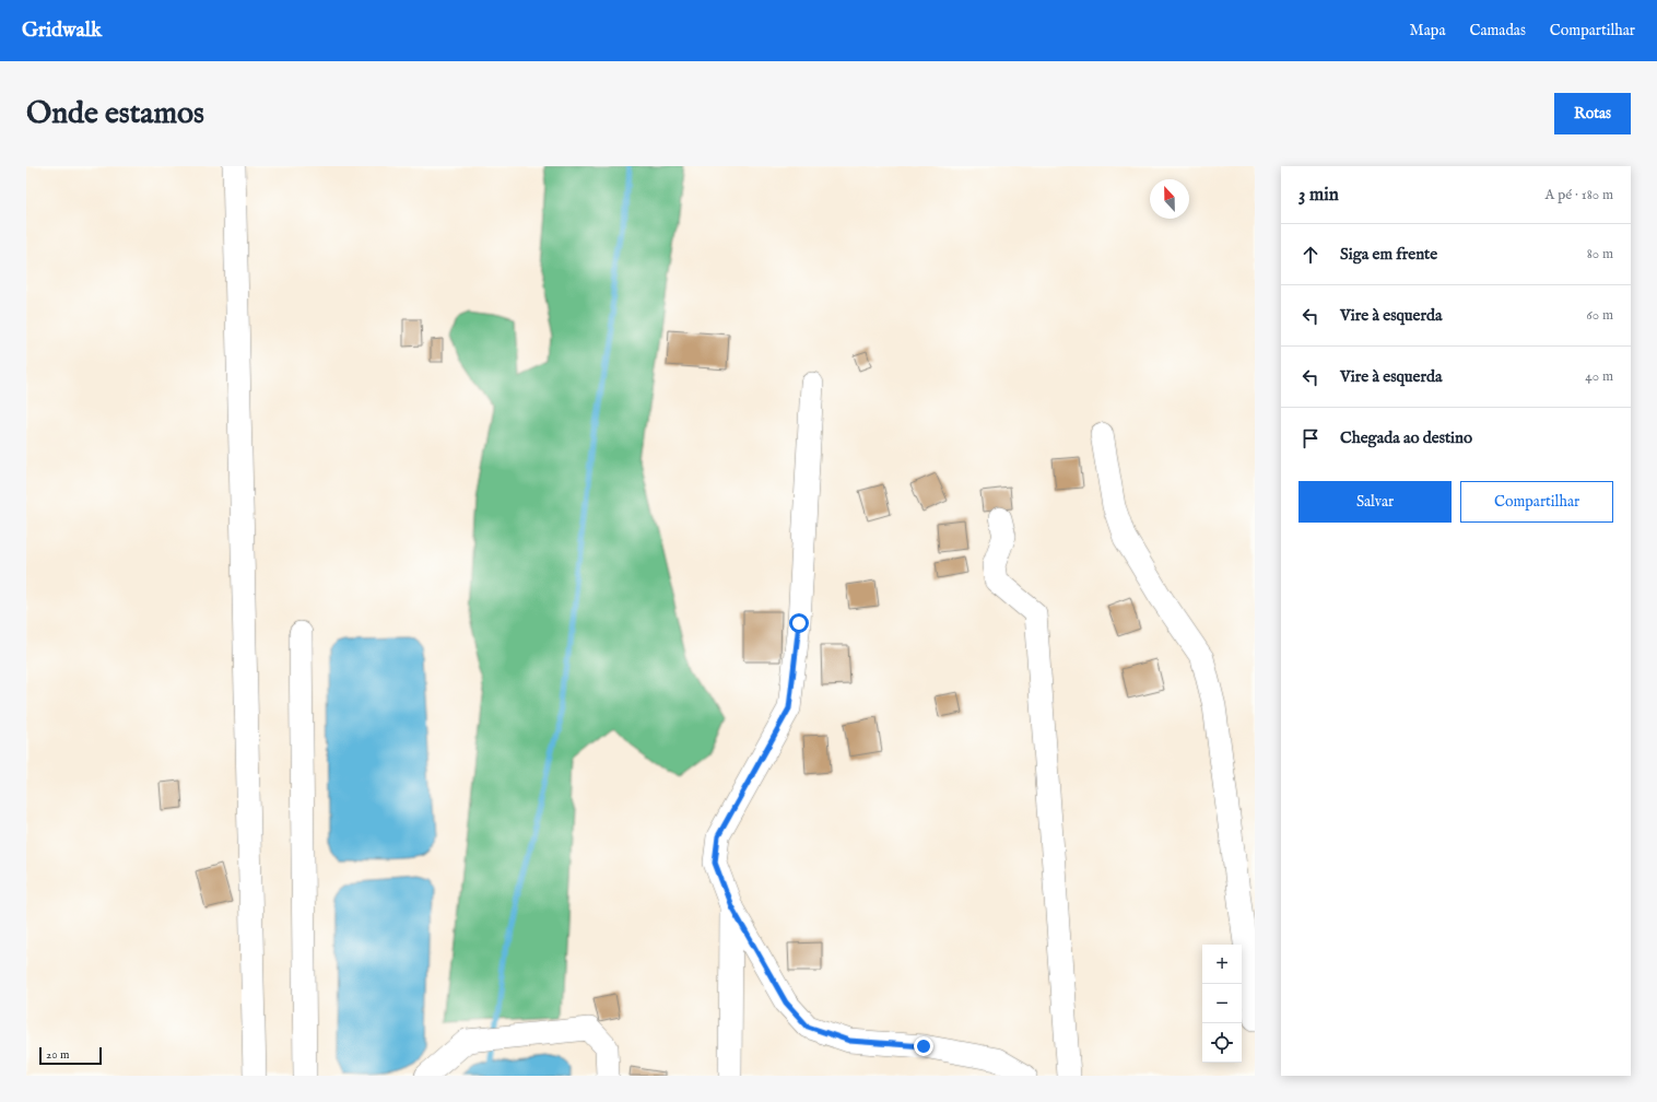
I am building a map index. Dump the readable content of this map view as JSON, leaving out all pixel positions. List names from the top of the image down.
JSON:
{
  "scale_bar": "20 m",
  "north": "top",
  "page": {
    "header": "Gridwalk",
    "nav": ["Mapa", "Camadas", "Compartilhar"],
    "buttons": [
      "Rotas",
      ["Salvar", "Compartilhar"]
    ],
    "title": "Onde estamos",
    "heading": ["3 min", "A pé · 180 m"],
    "list": [
      ["Siga em frente", "80 m"],
      ["Vire à esquerda", "60 m"],
      ["Vire à esquerda", "40 m"],
      "Chegada ao destino"
    ],
    "map_buttons": ["+", "−"],
    "scale": "20 m"
  }
}
